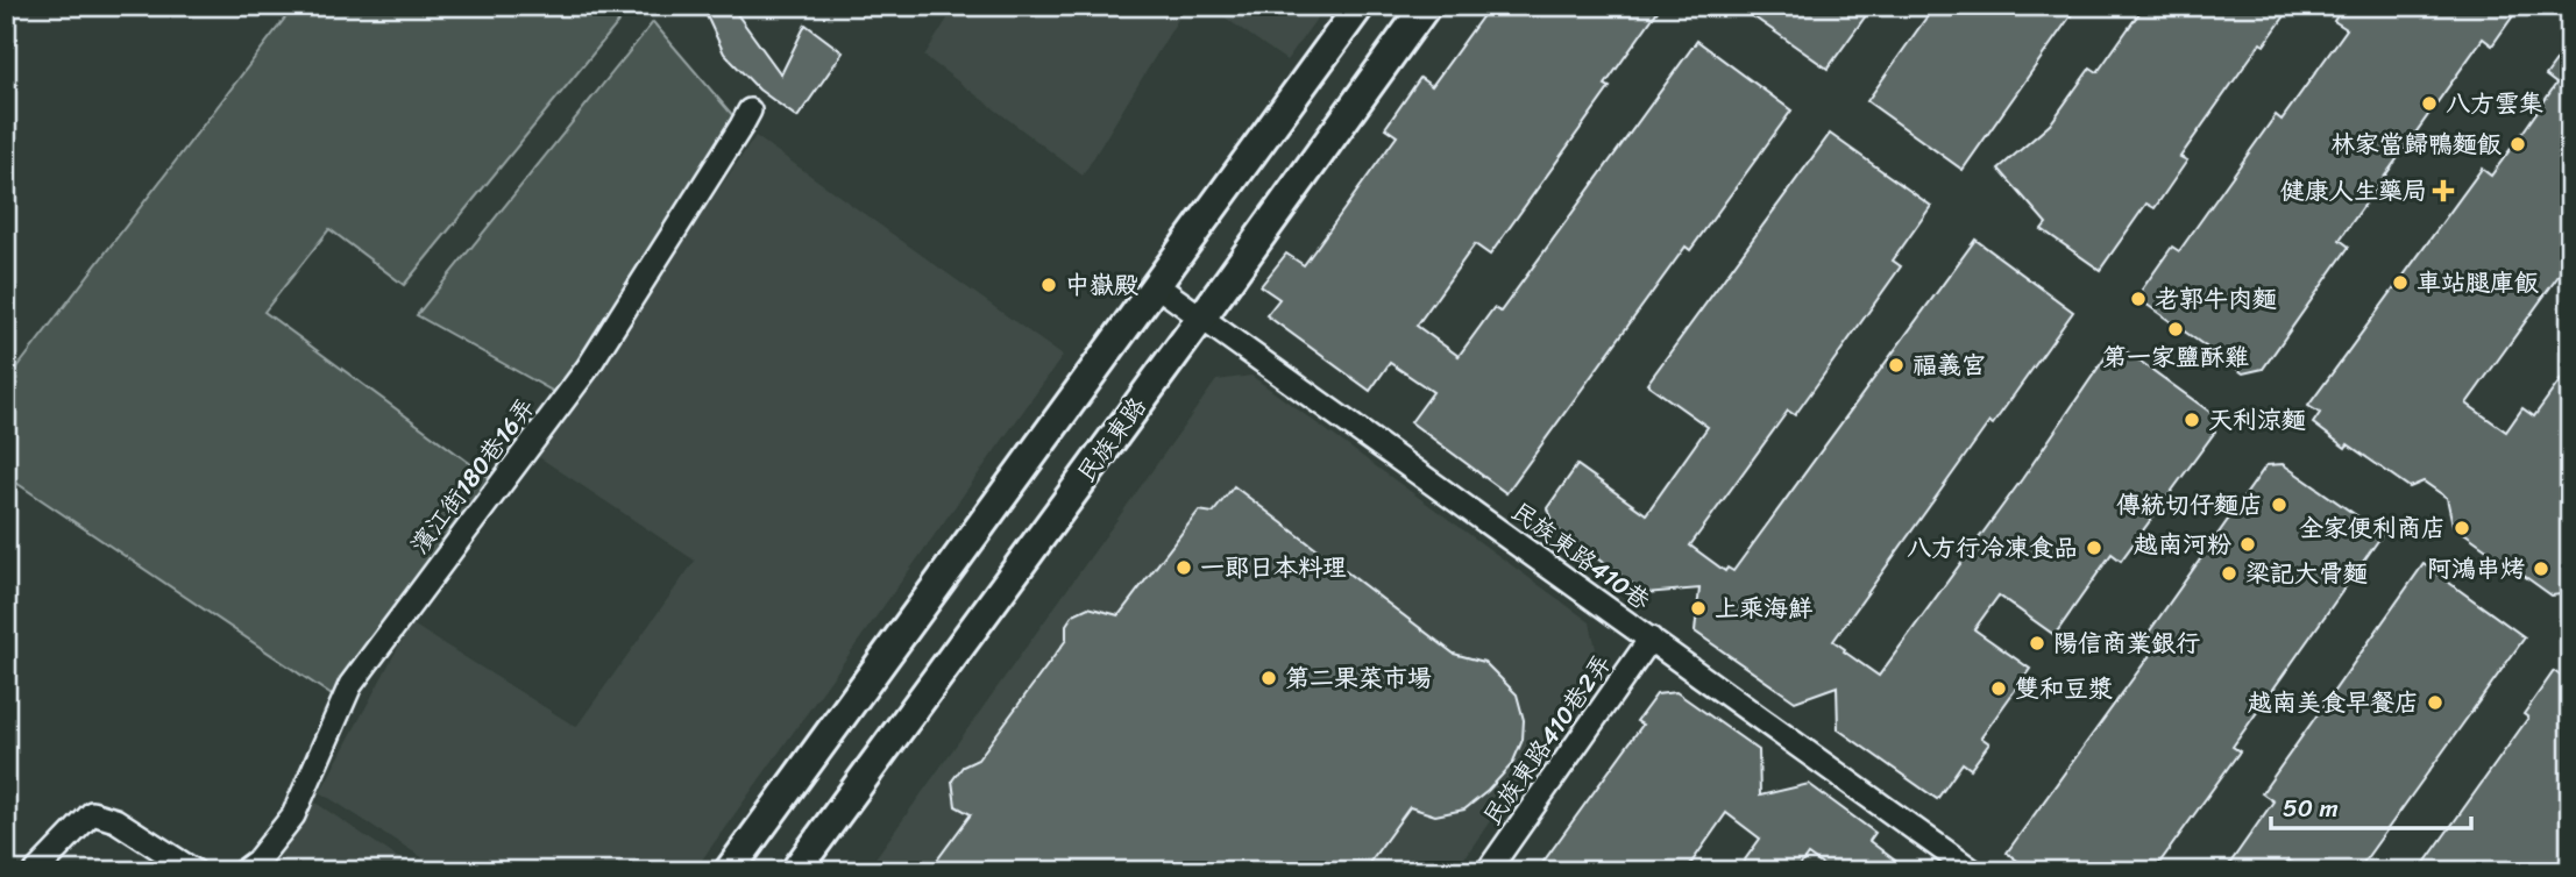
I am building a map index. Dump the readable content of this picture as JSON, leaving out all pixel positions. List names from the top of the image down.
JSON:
{
  "streets": {
    "street": [
      "民族東路",
      "濱江街180巷16弄",
      "民族東路410巷",
      "民族東路410巷2弄"
    ]
  },
  "crossings": [
    ["民族東路", "民族東路410巷"],
    ["民族東路410巷", "民族東路410巷2弄"]
  ],
  "places": {
    "other": [
      "八方雲集",
      "林家當歸鴨麵飯",
      "車站腿庫飯",
      "中嶽殿",
      "老郭牛肉麵",
      "第一家鹽酥雞",
      "福義宮",
      "天利涼麵",
      "傳統切仔麵店",
      "全家便利商店",
      "越南河粉",
      "八方行冷凍食品",
      "一郎日本料理",
      "阿鴻串烤",
      "梁記大骨麵",
      "上乘海鮮",
      "陽信商業銀行",
      "第二果菜市場",
      "雙和豆漿",
      "越南美食早餐店"
    ],
    "health": ["健康人生藥局"]
  },
  "scale_bar": "50 m"
}
